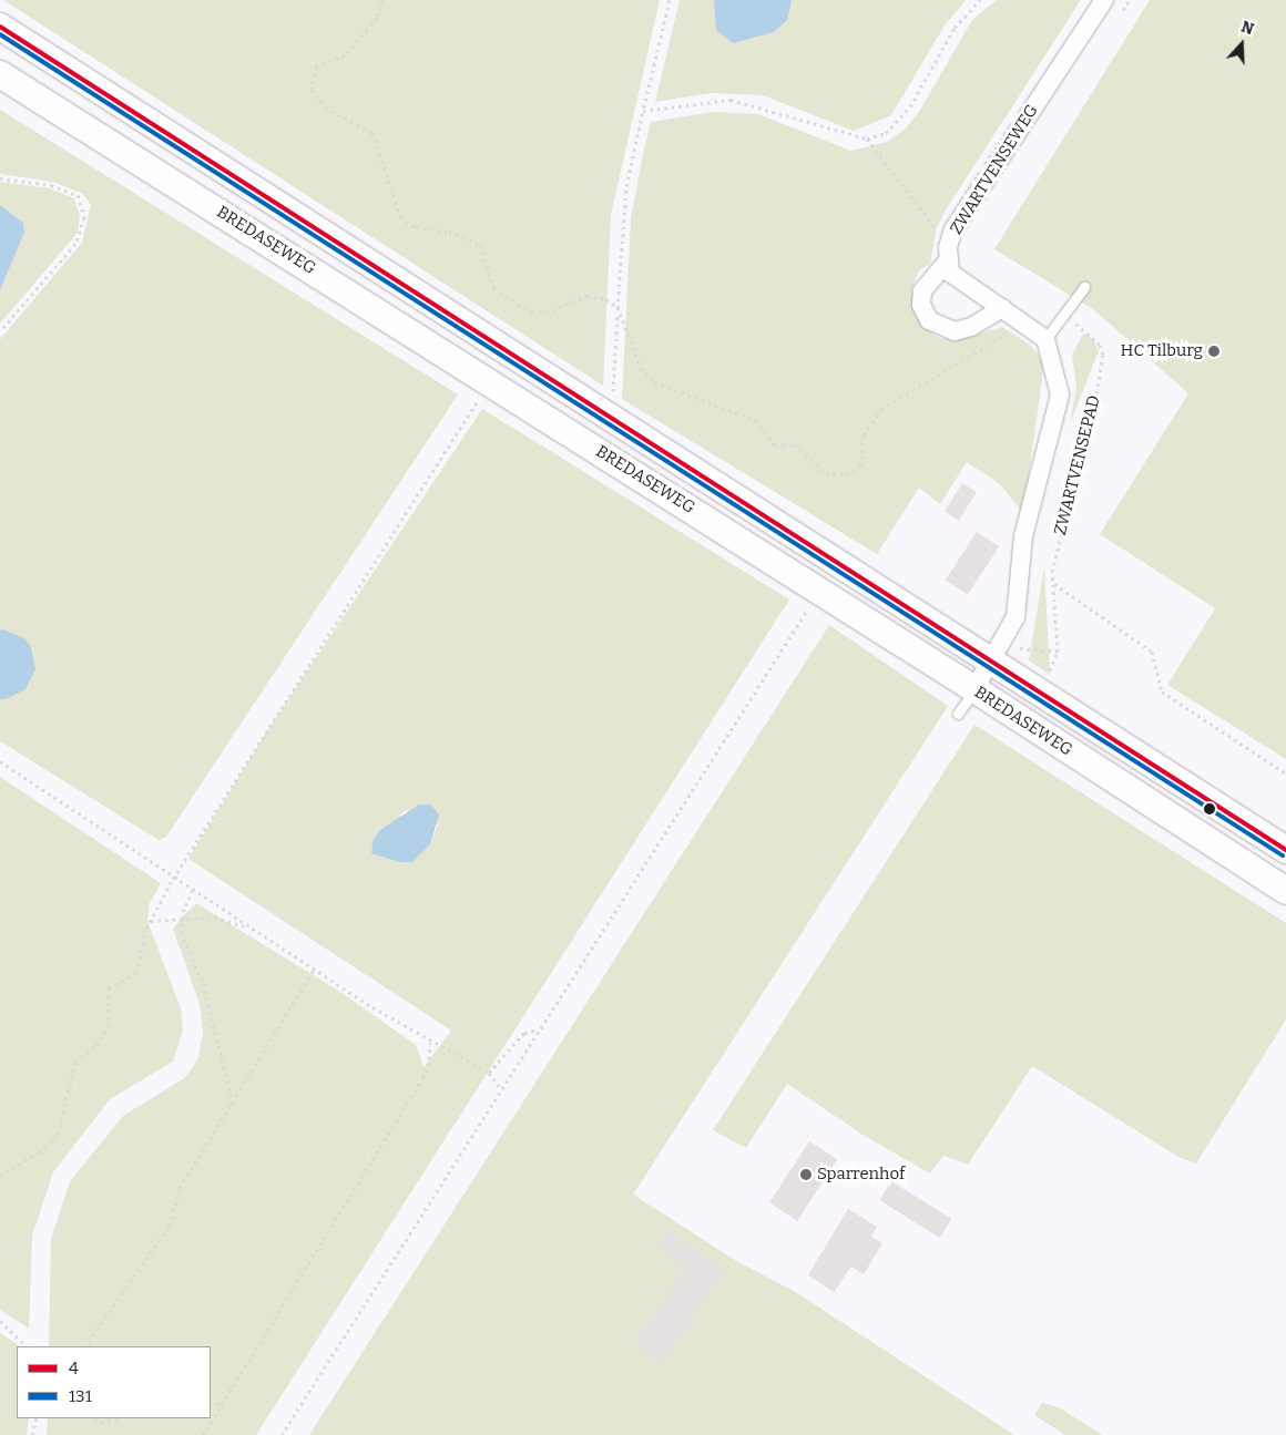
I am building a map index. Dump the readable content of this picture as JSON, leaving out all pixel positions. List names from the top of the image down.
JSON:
{
  "streets": {
    "main road": ["BREDASEWEG"],
    "street": ["ZWARTVENSEWEG"],
    "path": ["ZWARTVENSEPAD"]
  },
  "places": ["HC Tilburg", "Sparrenhof"],
  "lines": ["transit line 4", "transit line 131"],
  "legend": ["4", "131"],
  "north": "top"
}
